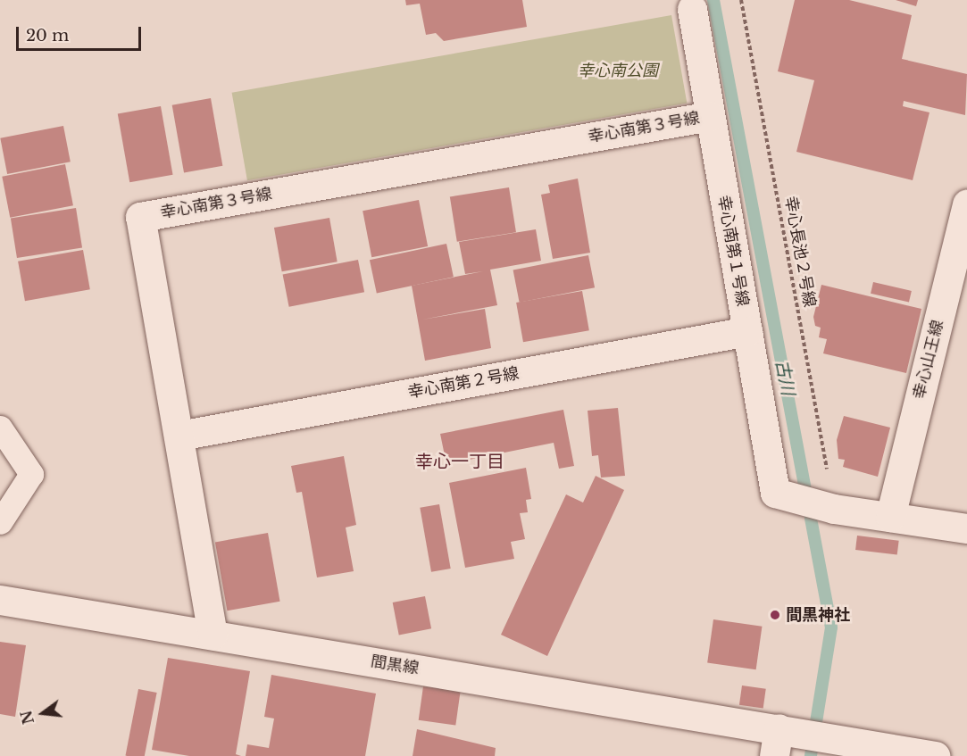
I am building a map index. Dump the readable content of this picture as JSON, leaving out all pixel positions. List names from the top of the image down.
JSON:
{
  "streets": {
    "street": [
      "幸心南第３号線",
      "幸心南第１号線",
      "幸心山王線",
      "幸心南第２号線",
      "間黒線"
    ],
    "path": ["幸心長池２号線"]
  },
  "crossings": [
    ["幸心南第３号線", "幸心南第１号線"],
    ["幸心南第３号線", "幸心南第２号線"],
    ["幸心南第３号線", "間黒線"],
    ["幸心南第１号線", "幸心長池２号線"],
    ["幸心南第１号線", "幸心南第２号線"]
  ],
  "districts": ["幸心一丁目"],
  "water": ["古川"],
  "parks": ["幸心南公園"],
  "places": ["間黒神社"],
  "scale_bar": "20 m",
  "north": "left"
}
